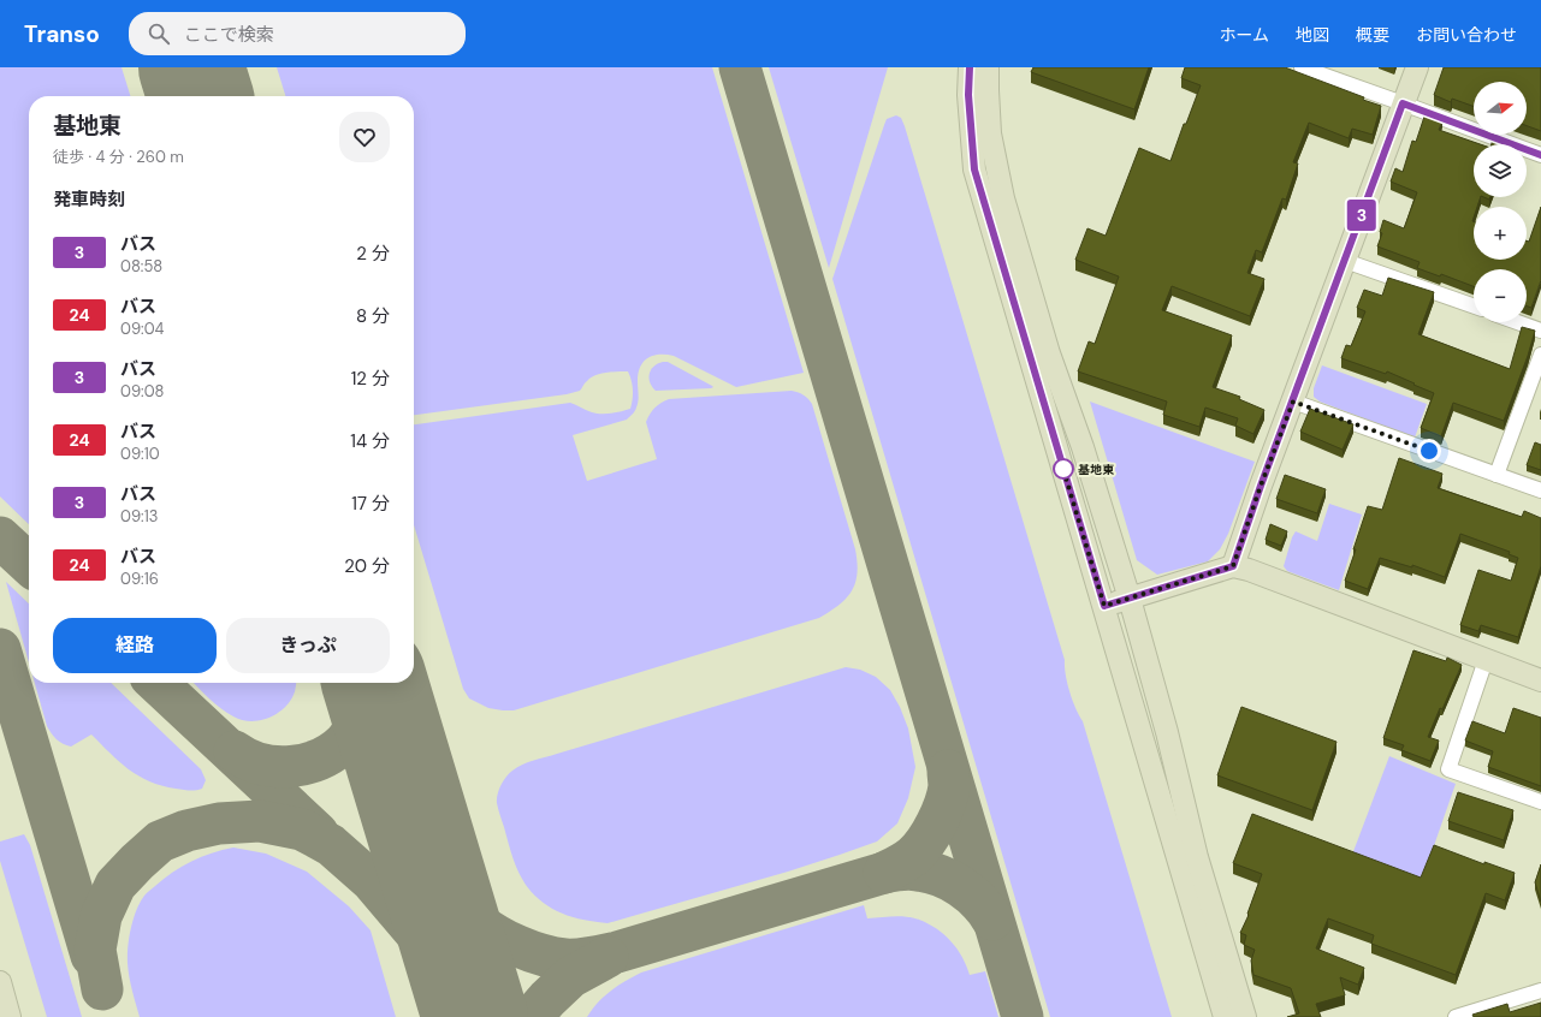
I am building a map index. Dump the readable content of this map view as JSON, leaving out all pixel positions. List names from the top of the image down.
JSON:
{
  "places": ["基地東"],
  "lines": ["bus line 3"],
  "north": "right",
  "page": {
    "header": "Transo",
    "search": "ここで検索",
    "nav": [
      "ホーム",
      "地図",
      "概要",
      "お問い合わせ"
    ],
    "on_map": "3",
    "map_buttons": ["+", "−"],
    "heading": [
      ["基地東", "徒歩 · 4 分 · 260 m"],
      "発車時刻"
    ],
    "list": [
      {
        "mark": "3",
        "name": "バス",
        "note": "08:58",
        "value": "2 分"
      },
      {
        "mark": "24",
        "name": "バス",
        "note": "09:04",
        "value": "8 分"
      },
      {
        "mark": "3",
        "name": "バス",
        "note": "09:08",
        "value": "12 分"
      },
      {
        "mark": "24",
        "name": "バス",
        "note": "09:10",
        "value": "14 分"
      },
      {
        "mark": "3",
        "name": "バス",
        "note": "09:13",
        "value": "17 分"
      },
      {
        "mark": "24",
        "name": "バス",
        "note": "09:16",
        "value": "20 分"
      }
    ],
    "buttons": ["経路", "きっぷ"]
  }
}
